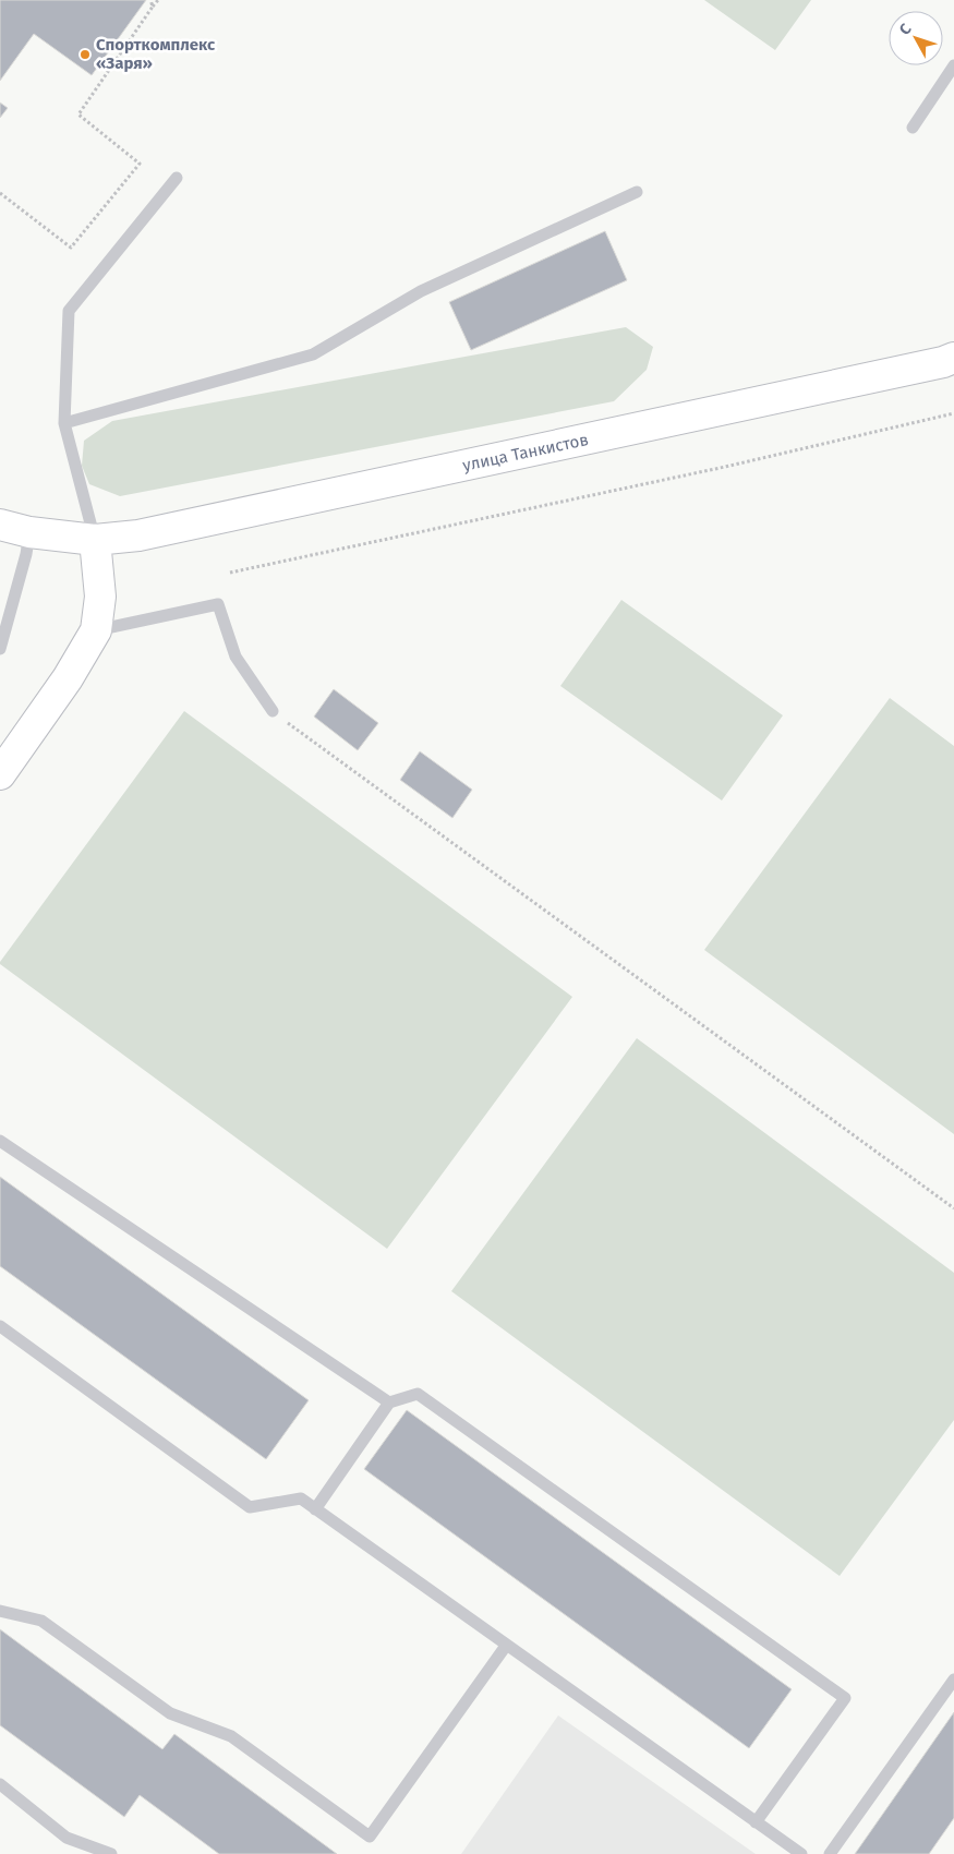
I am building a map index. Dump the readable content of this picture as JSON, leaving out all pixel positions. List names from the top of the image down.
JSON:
{
  "streets": {
    "street": ["улица Танкистов"]
  },
  "places": ["Спорткомплекс «Заря»"],
  "north": "top left"
}
